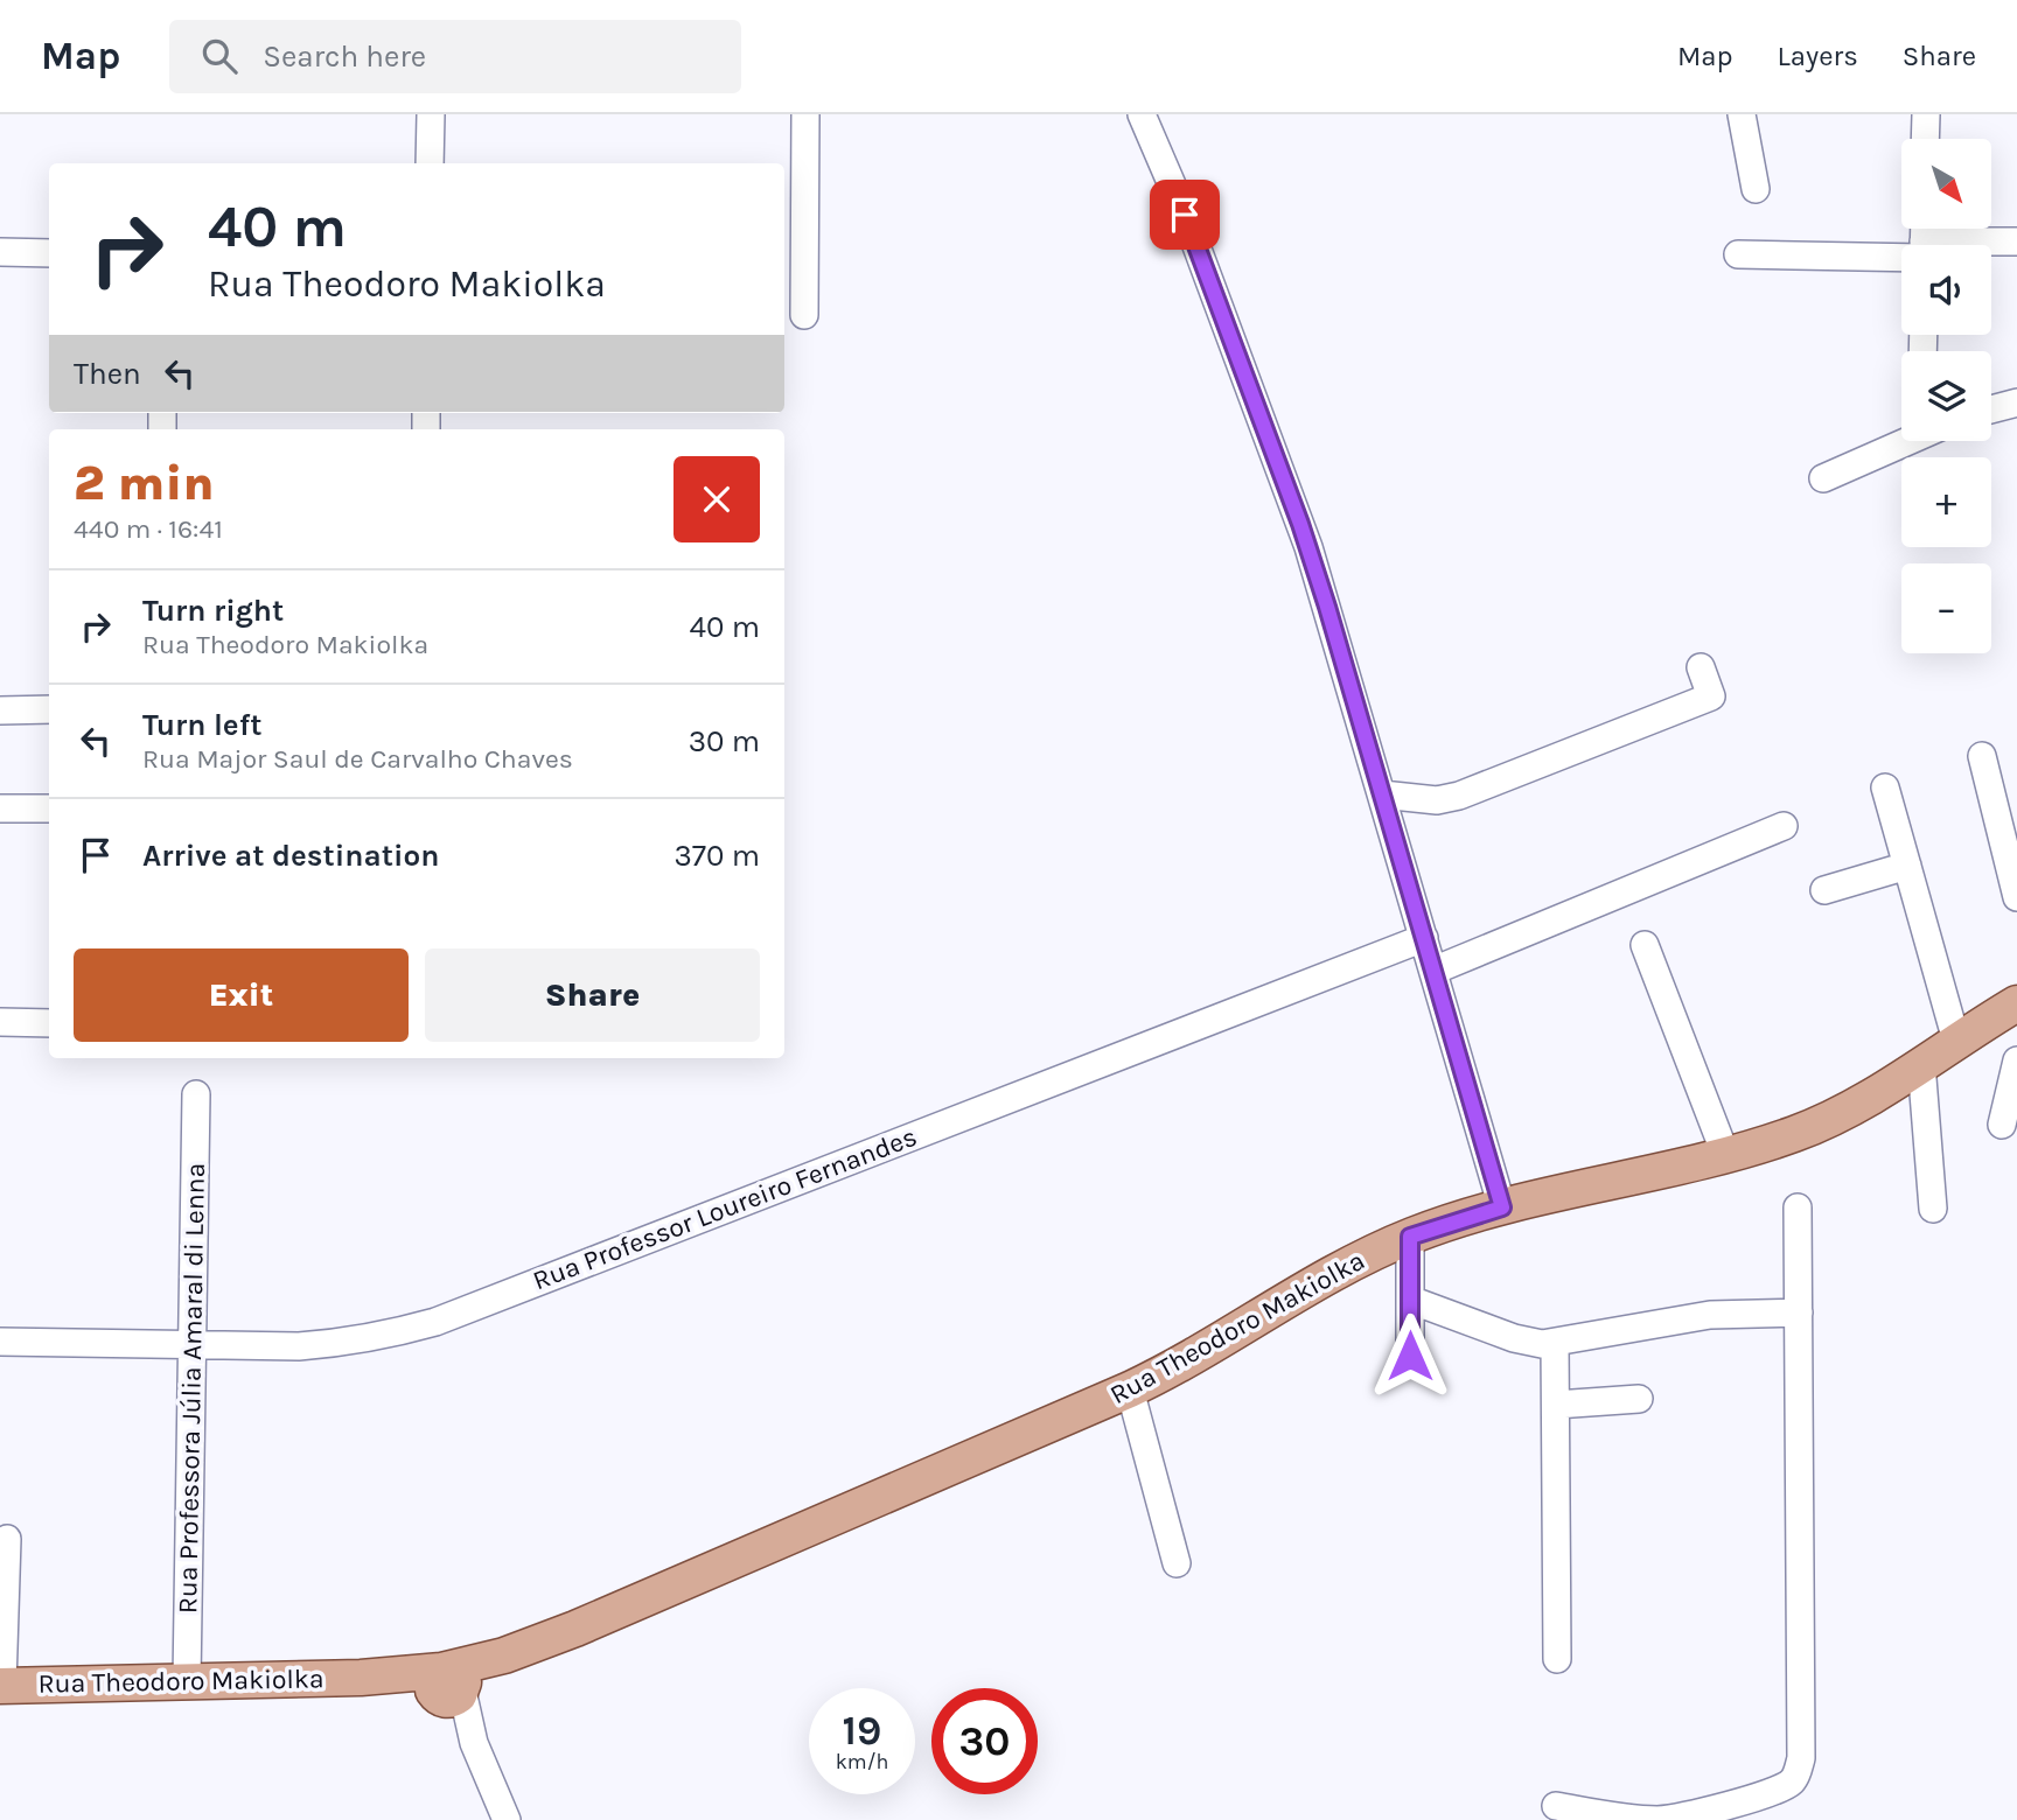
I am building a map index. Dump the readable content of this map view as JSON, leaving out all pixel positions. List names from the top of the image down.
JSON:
{
  "streets": {
    "main road": ["Rua Theodoro Makiolka"],
    "street": ["Rua Professor Loureiro Fernandes", "Rua Professora Júlia Amaral di Lenna"]
  },
  "crossings": [
    ["Rua Professor Loureiro Fernandes", "Rua Professora Júlia Amaral di Lenna"],
    ["Rua Theodoro Makiolka", "Rua Professora Júlia Amaral di Lenna"]
  ],
  "north": "bottom right",
  "page": {
    "header": "Map",
    "search": "Search here",
    "nav": ["Map", "Layers", "Share"],
    "map_buttons": ["+", "−"],
    "turn": ["40 m", "Rua Theodoro Makiolka"],
    "then": "Then",
    "heading": ["2 min", "440 m · 16:41"],
    "list": [
      {
        "name": "Turn right",
        "note": "Rua Theodoro Makiolka",
        "value": "40 m"
      },
      {
        "name": "Turn left",
        "note": "Rua Major Saul de Carvalho Chaves",
        "value": "30 m"
      },
      {
        "name": "Arrive at destination",
        "value": "370 m"
      }
    ],
    "buttons": ["Exit", "Share"],
    "speed": "19 km/h",
    "limit": "30"
  }
}
